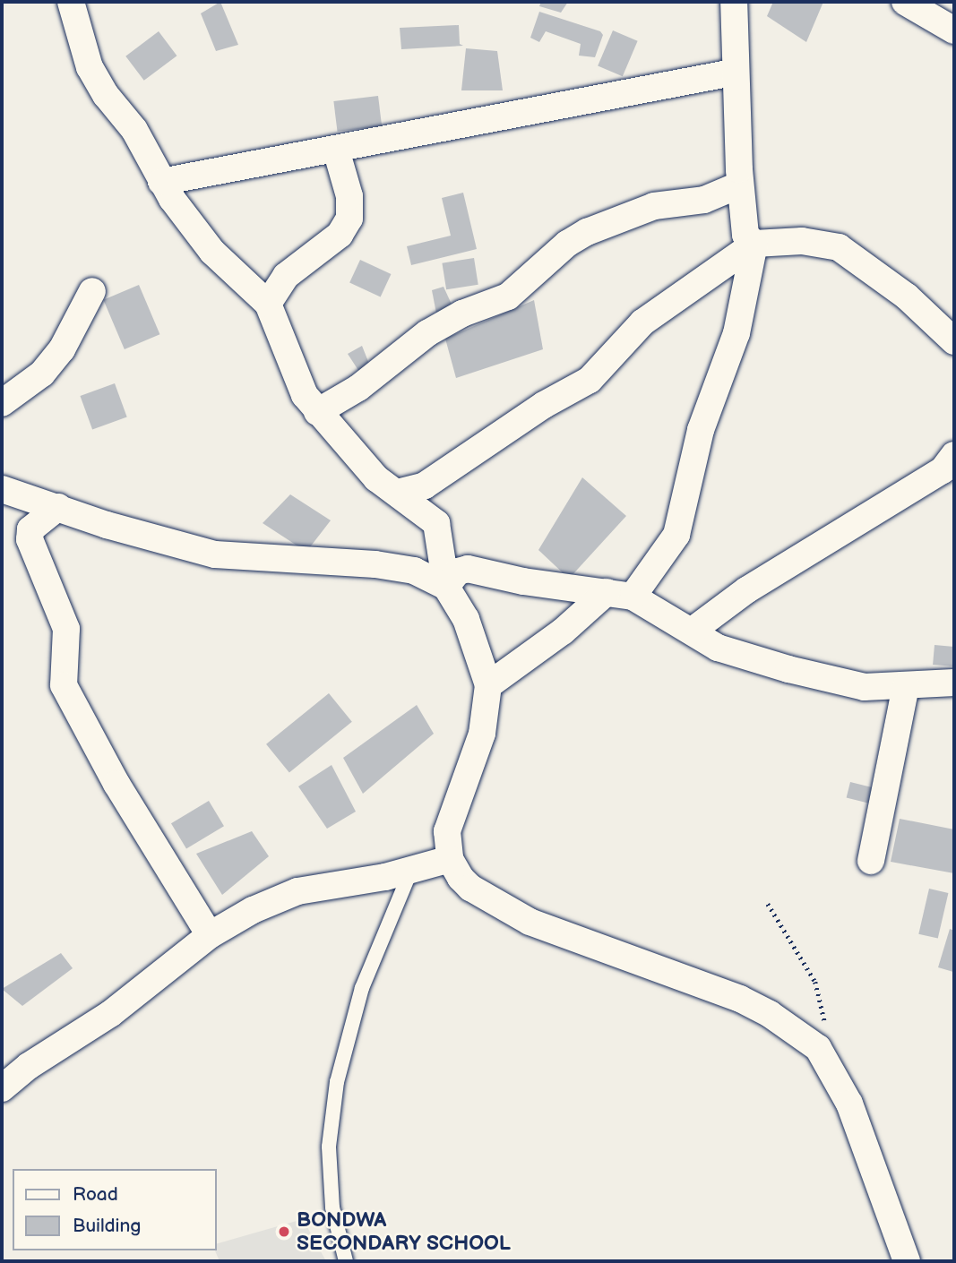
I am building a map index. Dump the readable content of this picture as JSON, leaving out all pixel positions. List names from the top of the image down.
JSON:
{
  "places": ["BONDWA SECONDARY SCHOOL"],
  "legend": ["Road", "Building"]
}
